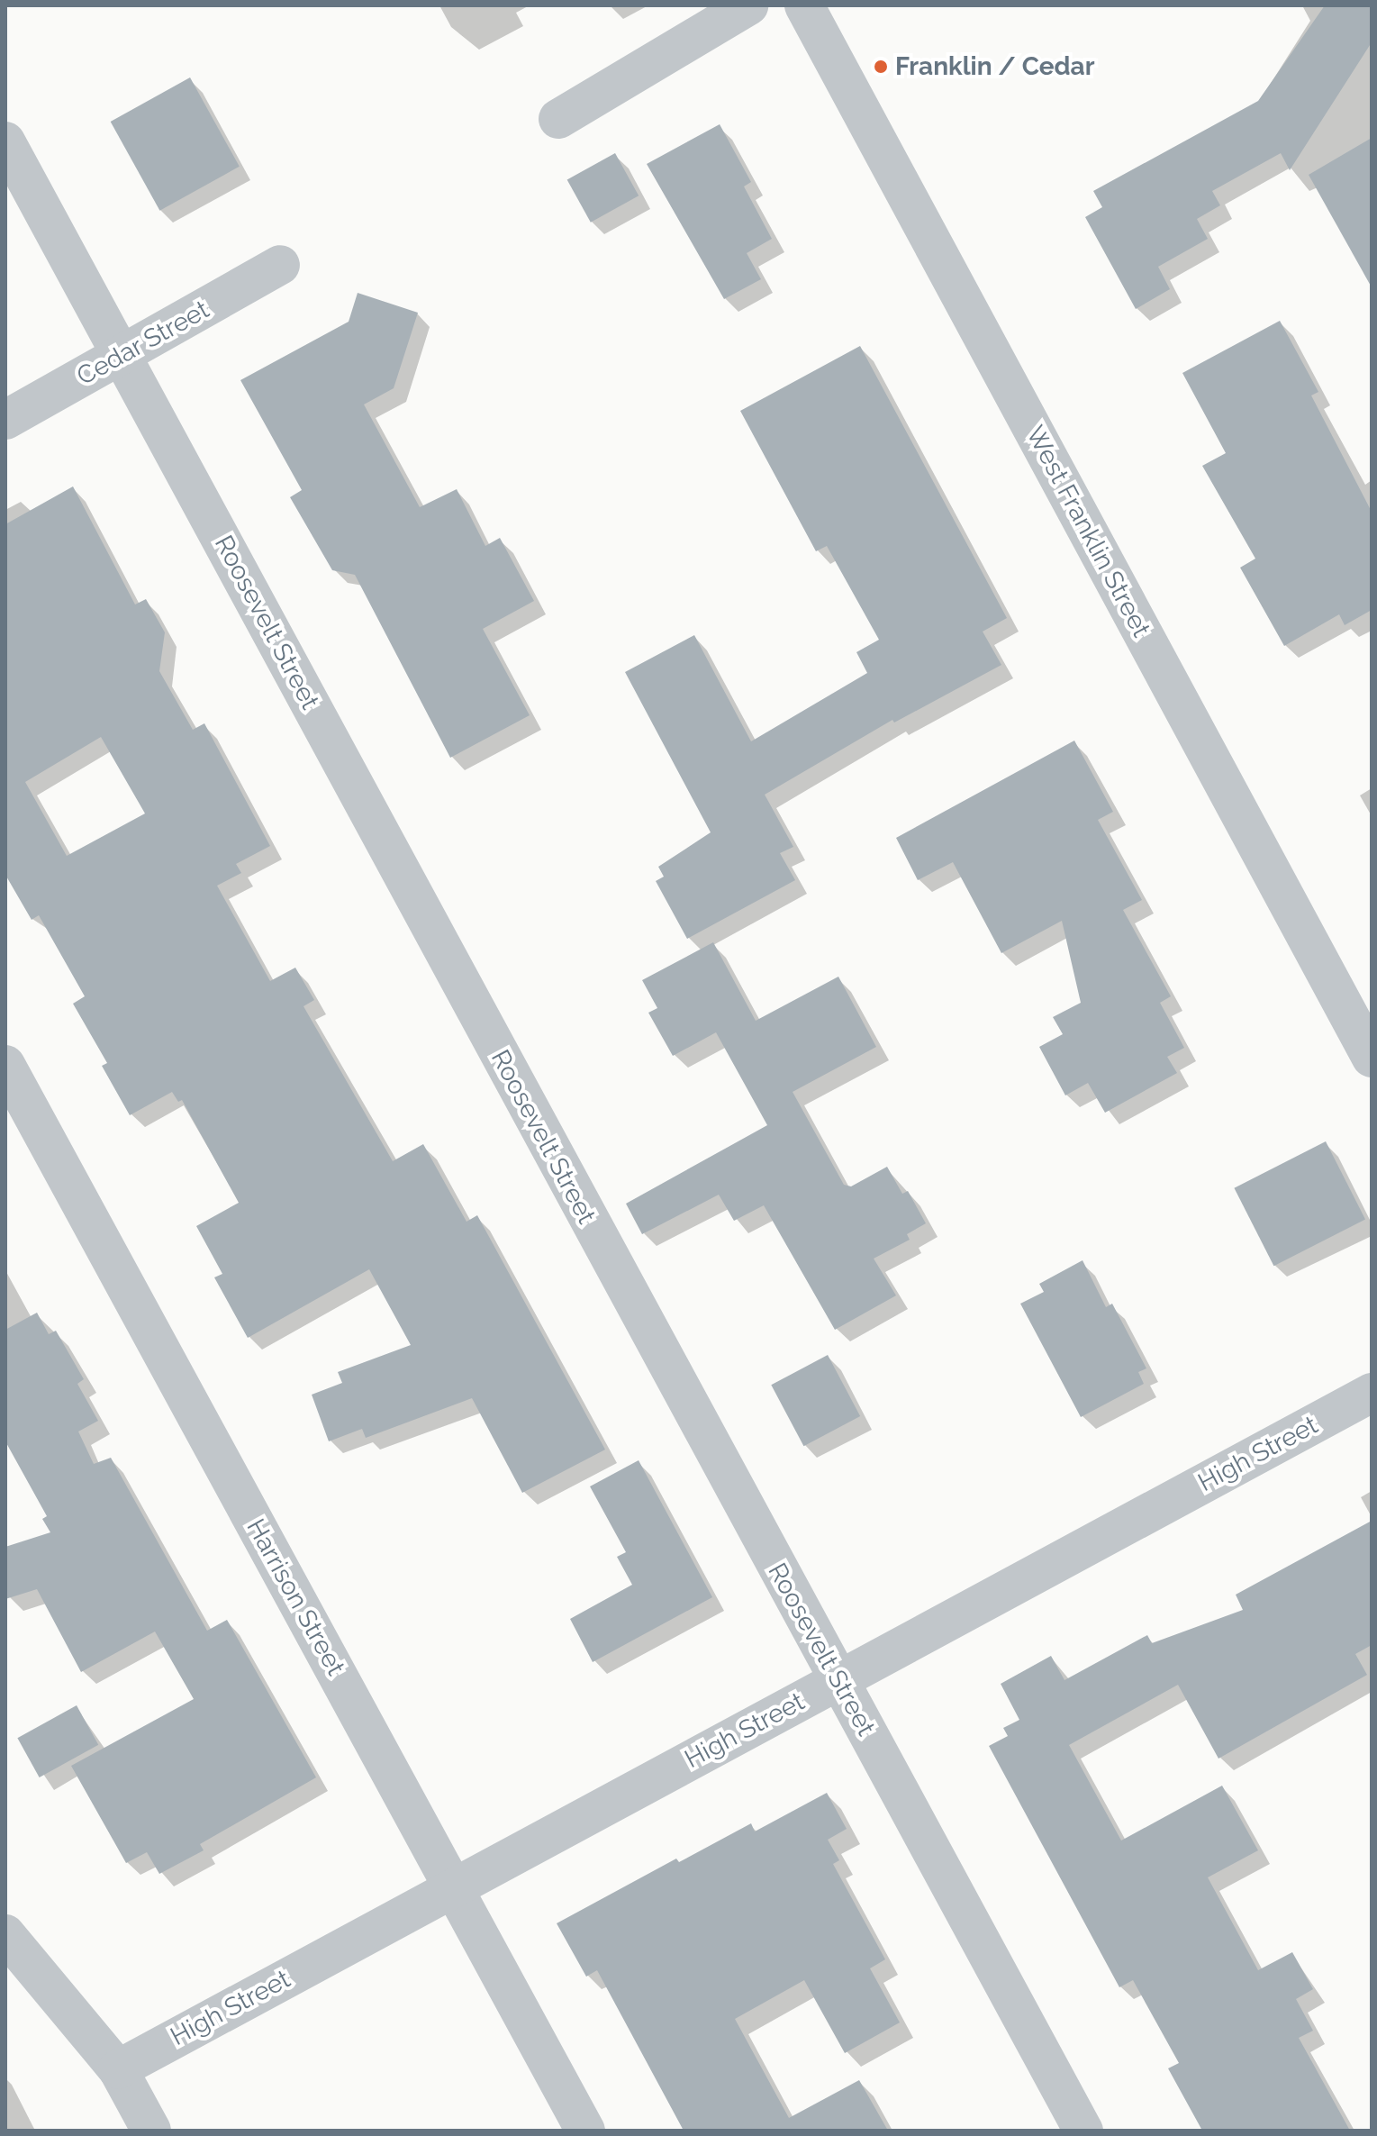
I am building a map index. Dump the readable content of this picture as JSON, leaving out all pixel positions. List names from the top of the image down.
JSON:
{
  "streets": {
    "street": [
      "Cedar Street",
      "West Franklin Street",
      "Roosevelt Street",
      "High Street",
      "Harrison Street"
    ]
  },
  "crossings": [
    ["Cedar Street", "Roosevelt Street"],
    ["Roosevelt Street", "High Street"],
    ["High Street", "Harrison Street"]
  ],
  "places": ["Franklin / Cedar"]
}
